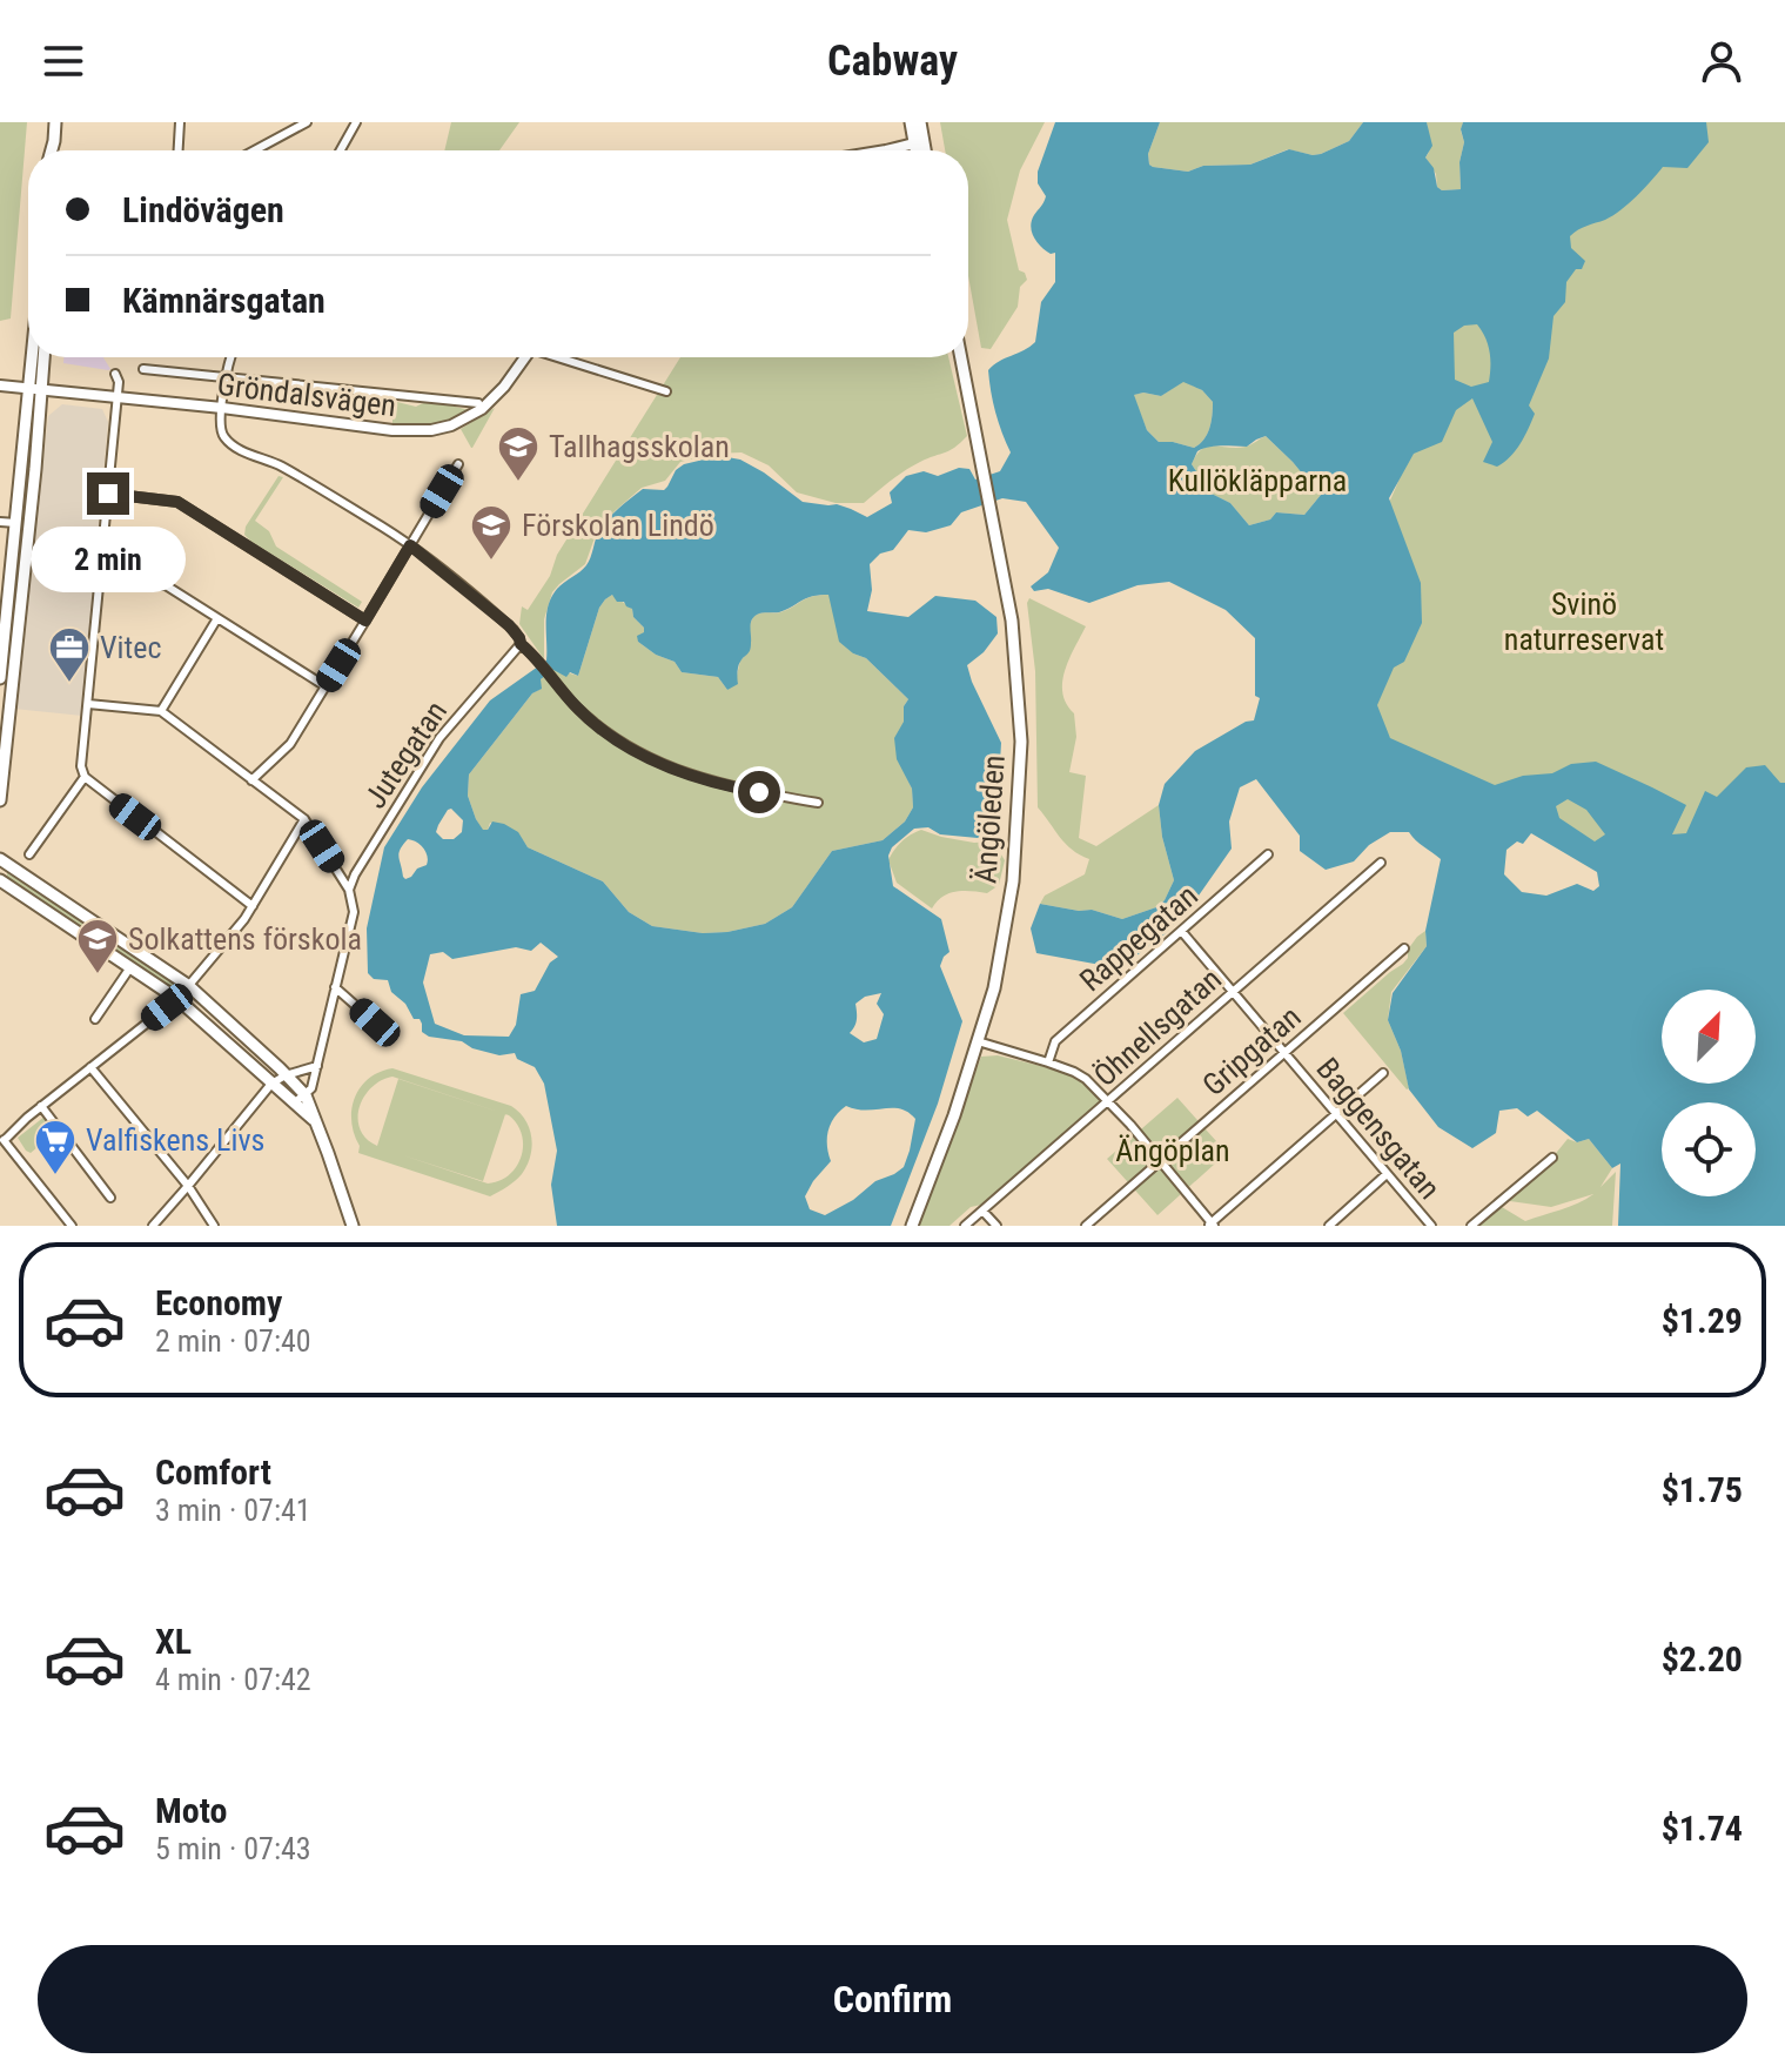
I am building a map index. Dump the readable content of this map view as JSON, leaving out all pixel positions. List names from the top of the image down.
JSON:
{
  "streets": {
    "main road": ["Ängöleden"],
    "street": [
      "Gröndalsvägen",
      "Jutegatan",
      "Rappegatan",
      "Öhnellsgatan",
      "Gripgatan",
      "Baggensgatan"
    ]
  },
  "crossings": [
    ["Rappegatan", "Baggensgatan"],
    ["Öhnellsgatan", "Baggensgatan"],
    ["Gripgatan", "Baggensgatan"]
  ],
  "parks": ["Kullökläpparna", "Svinö naturreservat", "Ängöplan"],
  "places": {
    "school or university": ["Tallhagsskolan", "Förskolan Lindö", "Solkattens förskola"],
    "office": ["Vitec"],
    "supermarket": ["Valfiskens Livs"]
  },
  "north": "top right",
  "page": {
    "header": "Cabway",
    "banner": ["Lindövägen", "Kämnärsgatan"],
    "bubble": "2 min",
    "list": [
      {
        "name": "Economy",
        "note": "2 min · 07:40",
        "value": "$1.29"
      },
      {
        "name": "Comfort",
        "note": "3 min · 07:41",
        "value": "$1.75"
      },
      {
        "name": "XL",
        "note": "4 min · 07:42",
        "value": "$2.20"
      },
      {
        "name": "Moto",
        "note": "5 min · 07:43",
        "value": "$1.74"
      }
    ],
    "buttons": "Confirm"
  }
}
